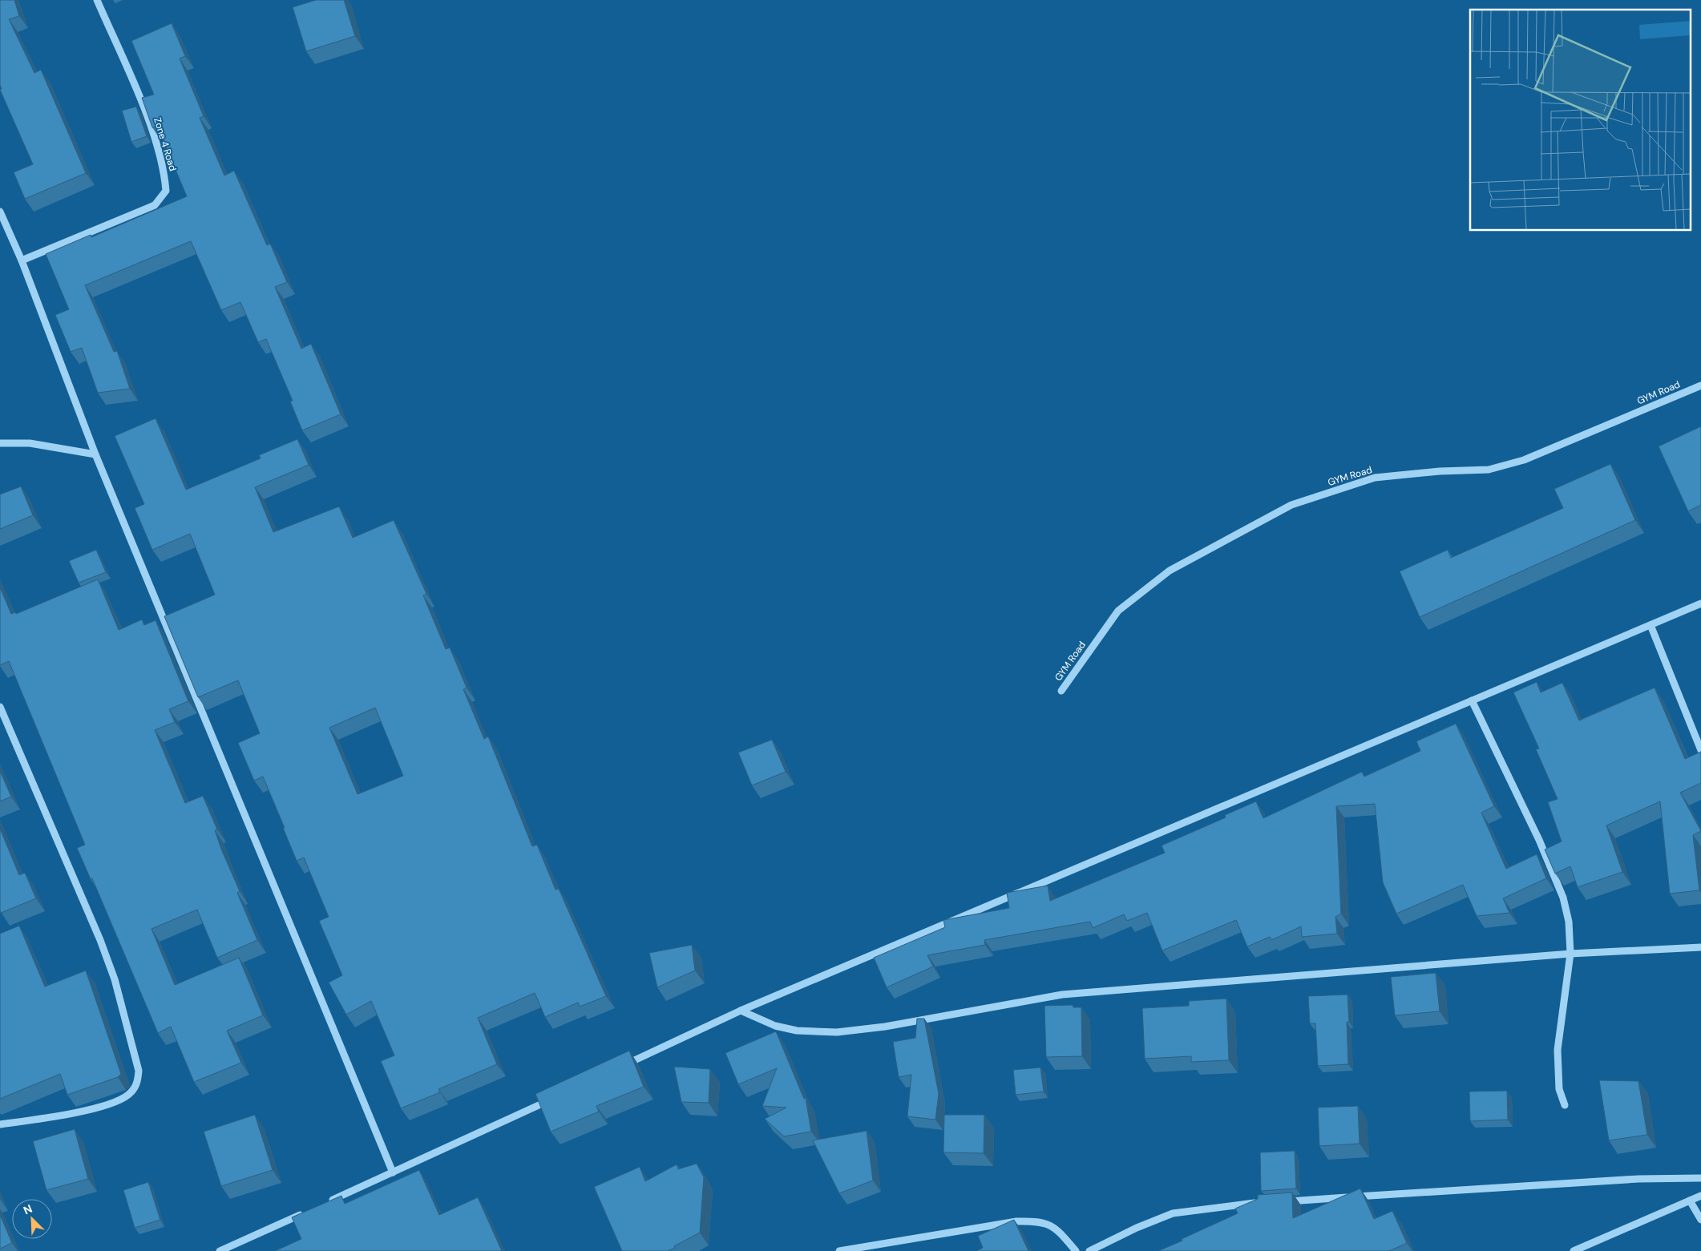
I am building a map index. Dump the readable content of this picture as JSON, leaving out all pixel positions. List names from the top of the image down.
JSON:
{
  "streets": {
    "street": ["Zone 4 Road", "GYM Road"]
  },
  "north": "top left"
}
